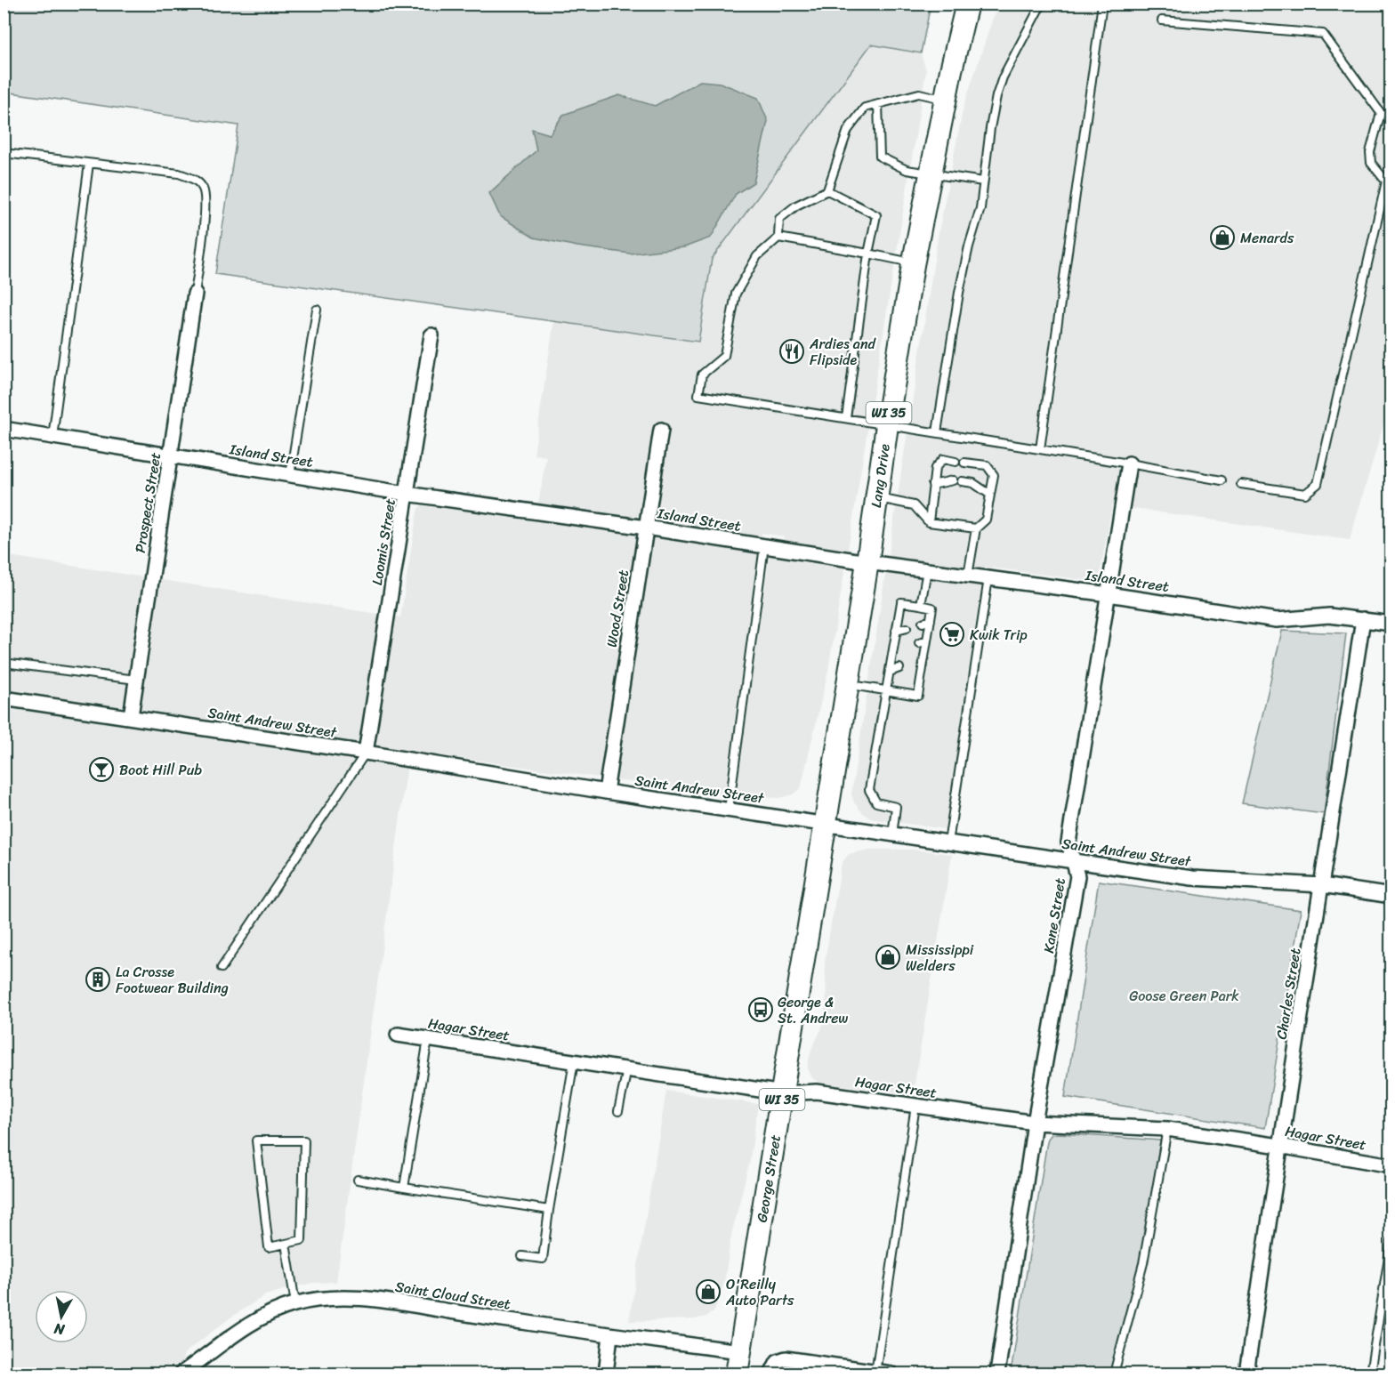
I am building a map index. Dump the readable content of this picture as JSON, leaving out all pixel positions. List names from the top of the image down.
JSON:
{
  "streets": {
    "main road": ["WI 35", "Lang Drive", "George Street"],
    "street": [
      "Island Street",
      "Prospect Street",
      "Loomis Street",
      "Wood Street",
      "Saint Andrew Street",
      "Kane Street",
      "Charles Street",
      "Hagar Street",
      "Saint Cloud Street"
    ]
  },
  "crossings": [
    ["Island Street", "Lang Drive"],
    ["Island Street", "Prospect Street"],
    ["Island Street", "Loomis Street"],
    ["Island Street", "Wood Street"],
    ["Island Street", "Kane Street"],
    ["Island Street", "Charles Street"],
    ["Lang Drive", "Saint Andrew Street"],
    ["Lang Drive", "George Street"],
    ["Prospect Street", "Saint Andrew Street"],
    ["Loomis Street", "Saint Andrew Street"],
    ["Wood Street", "Saint Andrew Street"],
    ["Saint Andrew Street", "Kane Street"],
    ["Saint Andrew Street", "Charles Street"],
    ["Saint Andrew Street", "George Street"],
    ["Kane Street", "Hagar Street"],
    ["Charles Street", "Hagar Street"],
    ["Hagar Street", "George Street"],
    ["George Street", "Saint Cloud Street"]
  ],
  "parks": ["Goose Green Park"],
  "places": {
    "shop": ["Menards", "Mississippi Welders", "O'Reilly Auto Parts"],
    "restaurant": ["Ardies and Flipside"],
    "supermarket": ["Kwik Trip"],
    "bar": ["Boot Hill Pub"],
    "building": ["La Crosse Footwear Building"],
    "bus stop": ["George & St. Andrew"]
  },
  "north": "bottom"
}
